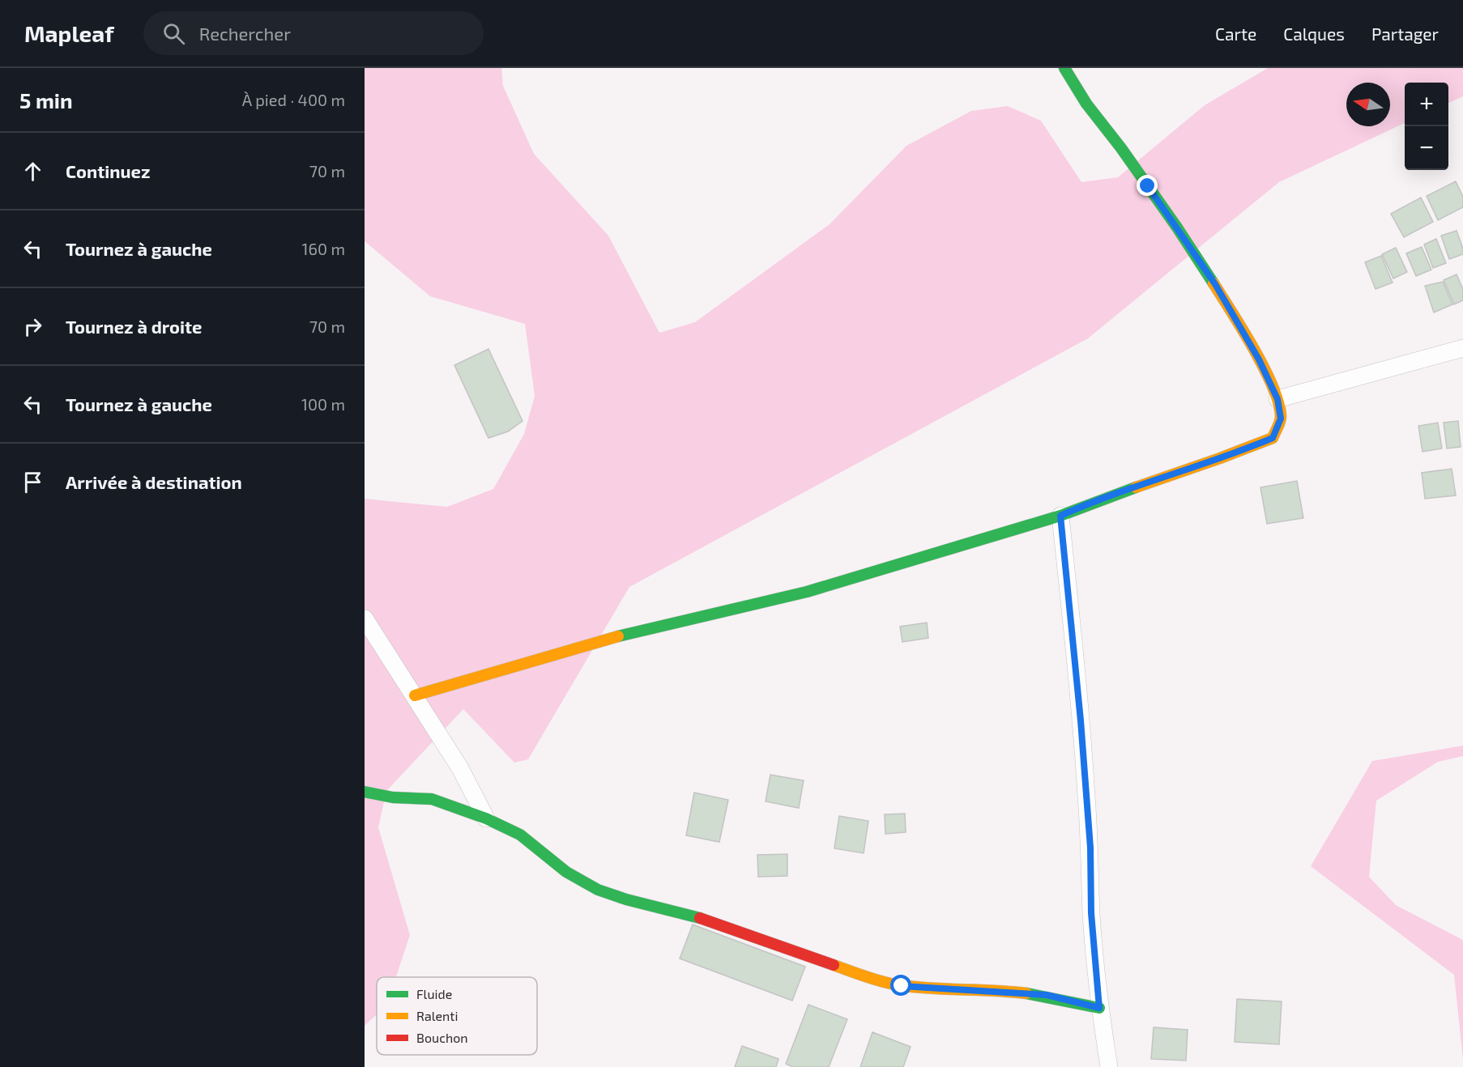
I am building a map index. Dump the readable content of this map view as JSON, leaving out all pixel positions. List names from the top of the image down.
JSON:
{
  "legend": ["Fluide", "Ralenti", "Bouchon"],
  "north": "left",
  "page": {
    "header": "Mapleaf",
    "search": "Rechercher",
    "nav": ["Carte", "Calques", "Partager"],
    "heading": ["5 min", "À pied · 400 m"],
    "map_buttons": ["+", "−"],
    "list": [
      ["Continuez", "70 m"],
      ["Tournez à gauche", "160 m"],
      ["Tournez à droite", "70 m"],
      ["Tournez à gauche", "100 m"],
      "Arrivée à destination"
    ]
  }
}
